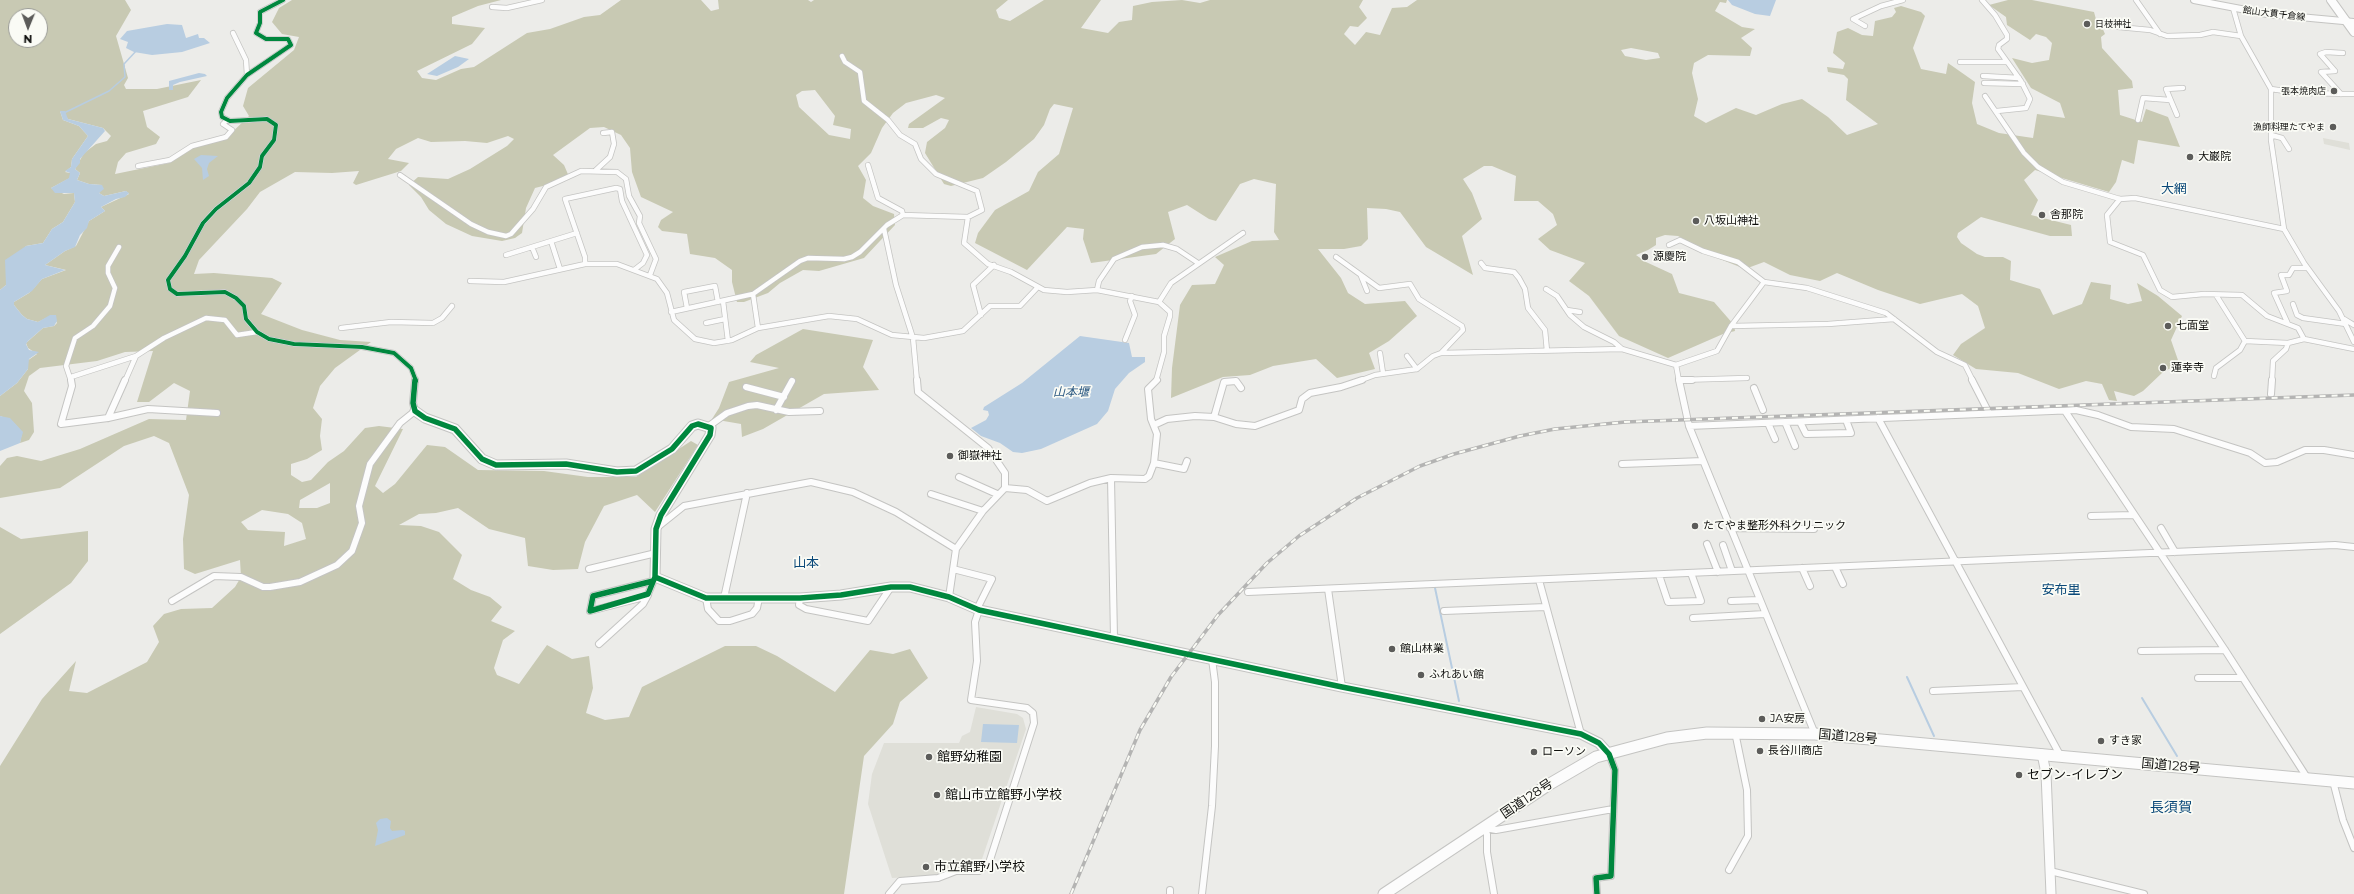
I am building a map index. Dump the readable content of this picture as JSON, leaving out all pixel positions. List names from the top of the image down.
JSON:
{
  "streets": {
    "highway": ["国道128号"],
    "street": ["館山大貫千倉線"]
  },
  "districts": [
    "大網",
    "山本",
    "安布里",
    "長須賀"
  ],
  "water": ["山本堰"],
  "places": [
    "日枝神社",
    "張本焼肉店",
    "漁師料理たてやま",
    "大巌院",
    "舎那院",
    "八坂山神社",
    "源慶院",
    "七面堂",
    "蓮幸寺",
    "御嶽神社",
    "たてやま整形外科クリニック",
    "館山林業",
    "ふれあい館",
    "JA安房",
    "すき家",
    "長谷川商店",
    "ローソン",
    "館野幼稚園",
    "セブン-イレブン",
    "館山市立館野小学校",
    "市立舘野小学校"
  ],
  "north": "bottom"
}
